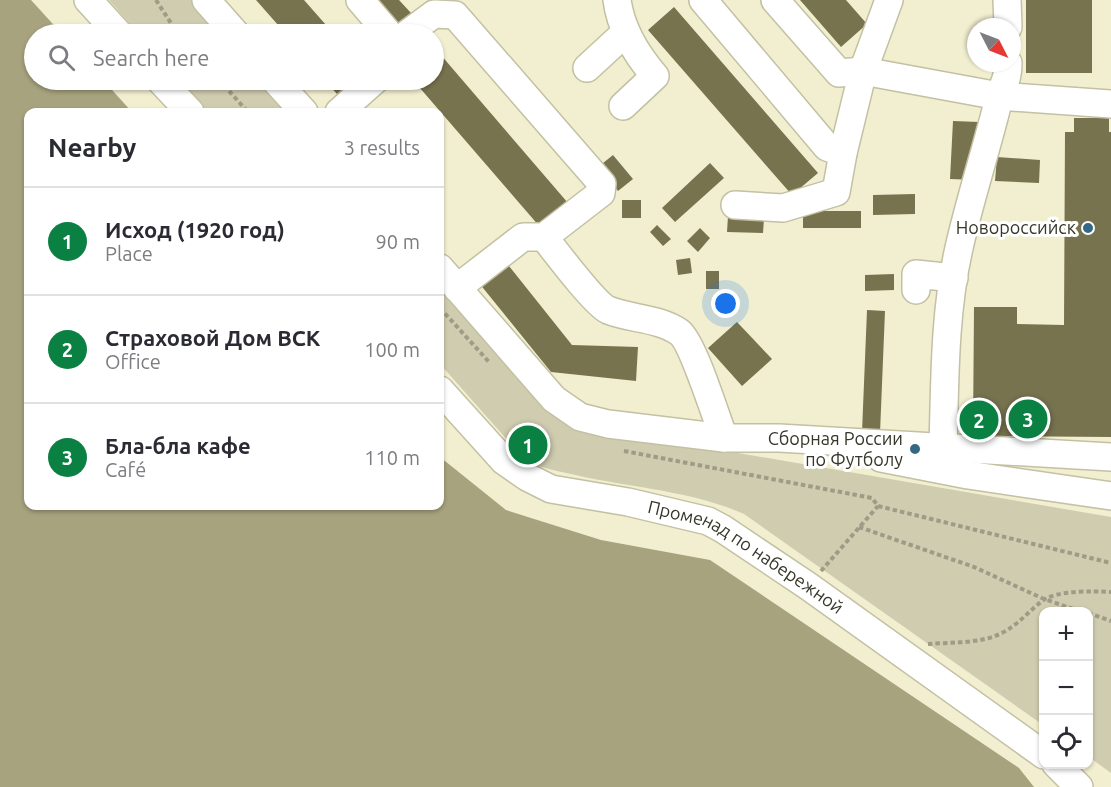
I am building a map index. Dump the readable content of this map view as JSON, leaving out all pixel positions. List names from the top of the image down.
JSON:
{
  "streets": {
    "street": ["Променад по набережной"]
  },
  "places": ["Новороссийск", "Сборная России по Футболу"],
  "north": "bottom right",
  "page": {
    "search": "Search here",
    "heading": ["Nearby", "3 results"],
    "list": [
      {
        "mark": "1",
        "name": "Исход (1920 год)",
        "note": "Place",
        "value": "90 m"
      },
      {
        "mark": "2",
        "name": "Страховой Дом ВСК",
        "note": "Office",
        "value": "100 m"
      },
      {
        "mark": "3",
        "name": "Бла-бла кафе",
        "note": "Café",
        "value": "110 m"
      }
    ],
    "pins": ["3", "2", "1"],
    "map_buttons": ["+", "−"]
  }
}
